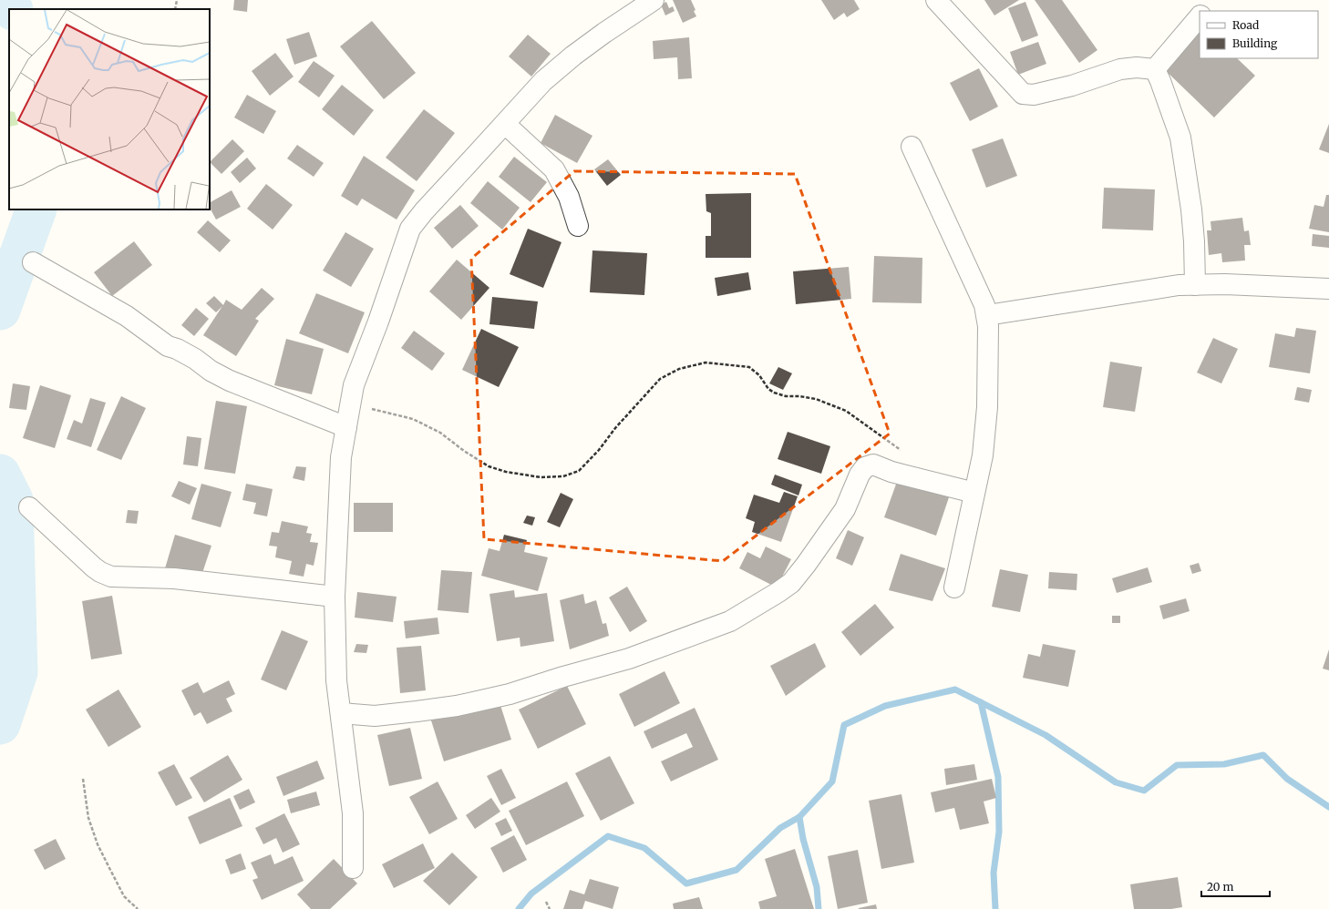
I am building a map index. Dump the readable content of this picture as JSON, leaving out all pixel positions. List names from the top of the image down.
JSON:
{
  "legend": ["Road", "Building"],
  "scale_bar": "20 m"
}
